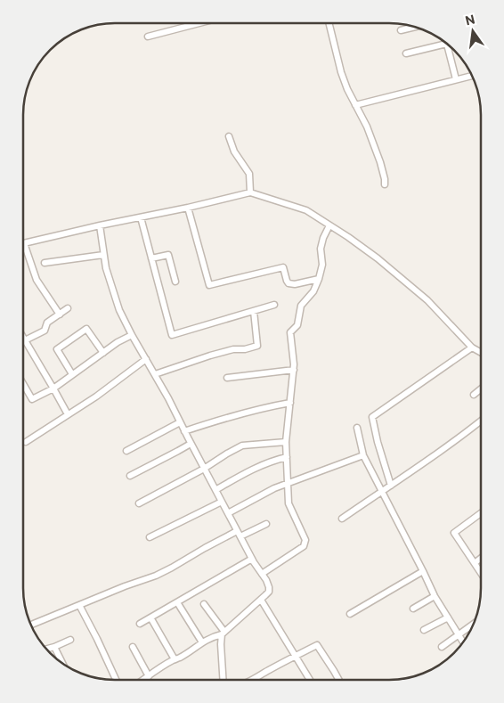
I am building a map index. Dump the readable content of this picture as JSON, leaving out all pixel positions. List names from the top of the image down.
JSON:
{
  "north": "top"
}
